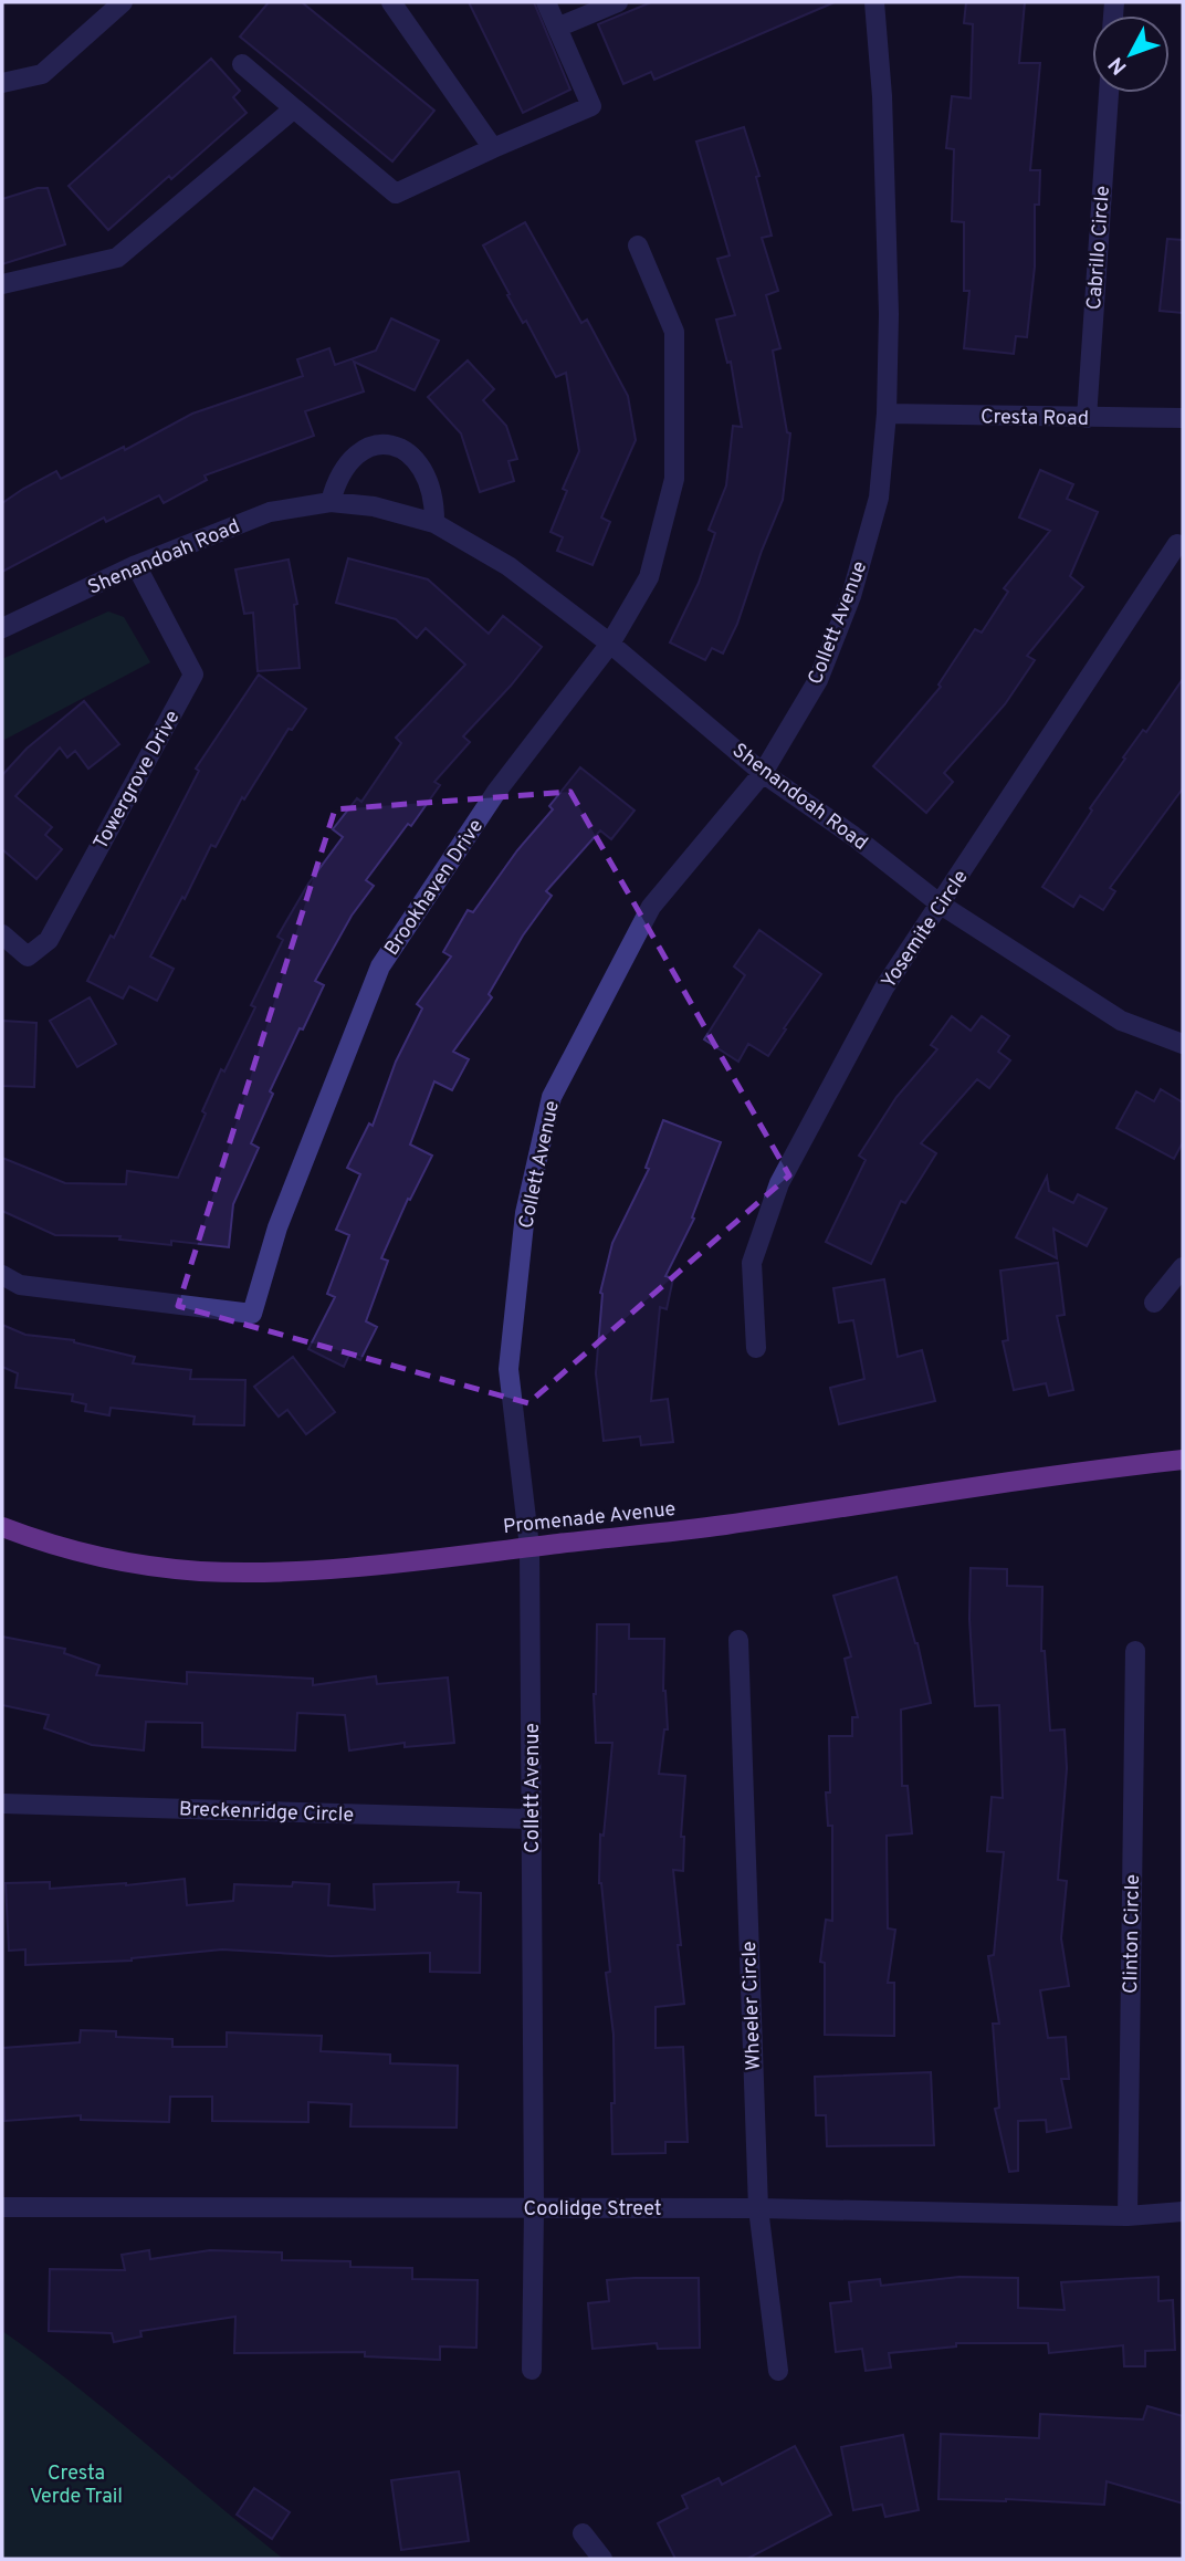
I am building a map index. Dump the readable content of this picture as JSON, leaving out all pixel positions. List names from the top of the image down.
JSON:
{
  "streets": {
    "main road": ["Promenade Avenue"],
    "street": [
      "Cabrillo Circle",
      "Cresta Road",
      "Shenandoah Road",
      "Collett Avenue",
      "Towergrove Drive",
      "Brookhaven Drive",
      "Yosemite Circle",
      "Breckenridge Circle",
      "Clinton Circle",
      "Wheeler Circle",
      "Coolidge Street"
    ]
  },
  "crossings": [
    ["Cabrillo Circle", "Cresta Road"],
    ["Cresta Road", "Collett Avenue"],
    ["Shenandoah Road", "Collett Avenue"],
    ["Shenandoah Road", "Towergrove Drive"],
    ["Shenandoah Road", "Brookhaven Drive"],
    ["Shenandoah Road", "Yosemite Circle"],
    ["Collett Avenue", "Promenade Avenue"],
    ["Collett Avenue", "Breckenridge Circle"],
    ["Collett Avenue", "Coolidge Street"],
    ["Clinton Circle", "Coolidge Street"],
    ["Wheeler Circle", "Coolidge Street"]
  ],
  "parks": ["Cresta Verde Trail"],
  "north": "bottom left"
}
